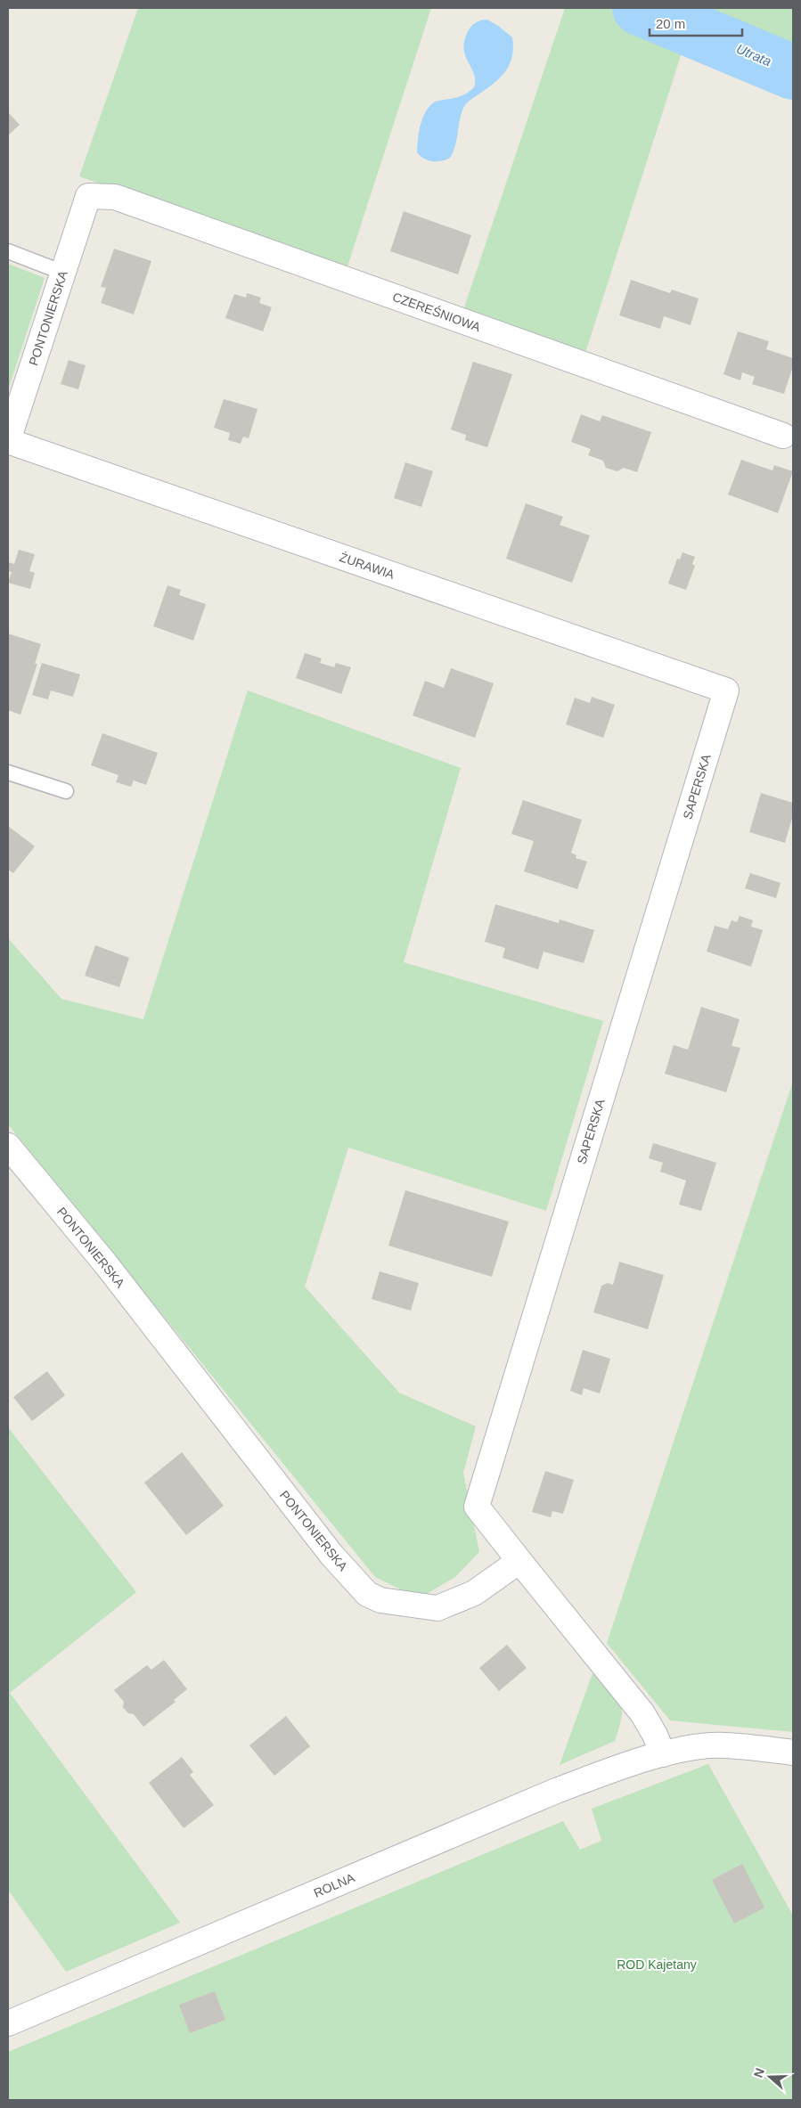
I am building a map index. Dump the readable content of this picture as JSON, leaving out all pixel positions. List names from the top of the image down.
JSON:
{
  "streets": {
    "street": [
      "CZEREŚNIOWA",
      "PONTONIERSKA",
      "ŻURAWIA",
      "SAPERSKA",
      "ROLNA"
    ]
  },
  "crossings": [
    ["CZEREŚNIOWA", "PONTONIERSKA"],
    ["PONTONIERSKA", "ŻURAWIA"],
    ["PONTONIERSKA", "SAPERSKA"],
    ["ŻURAWIA", "SAPERSKA"]
  ],
  "water": ["Utrata"],
  "parks": ["ROD Kajetany"],
  "scale_bar": "20 m",
  "north": "left"
}
